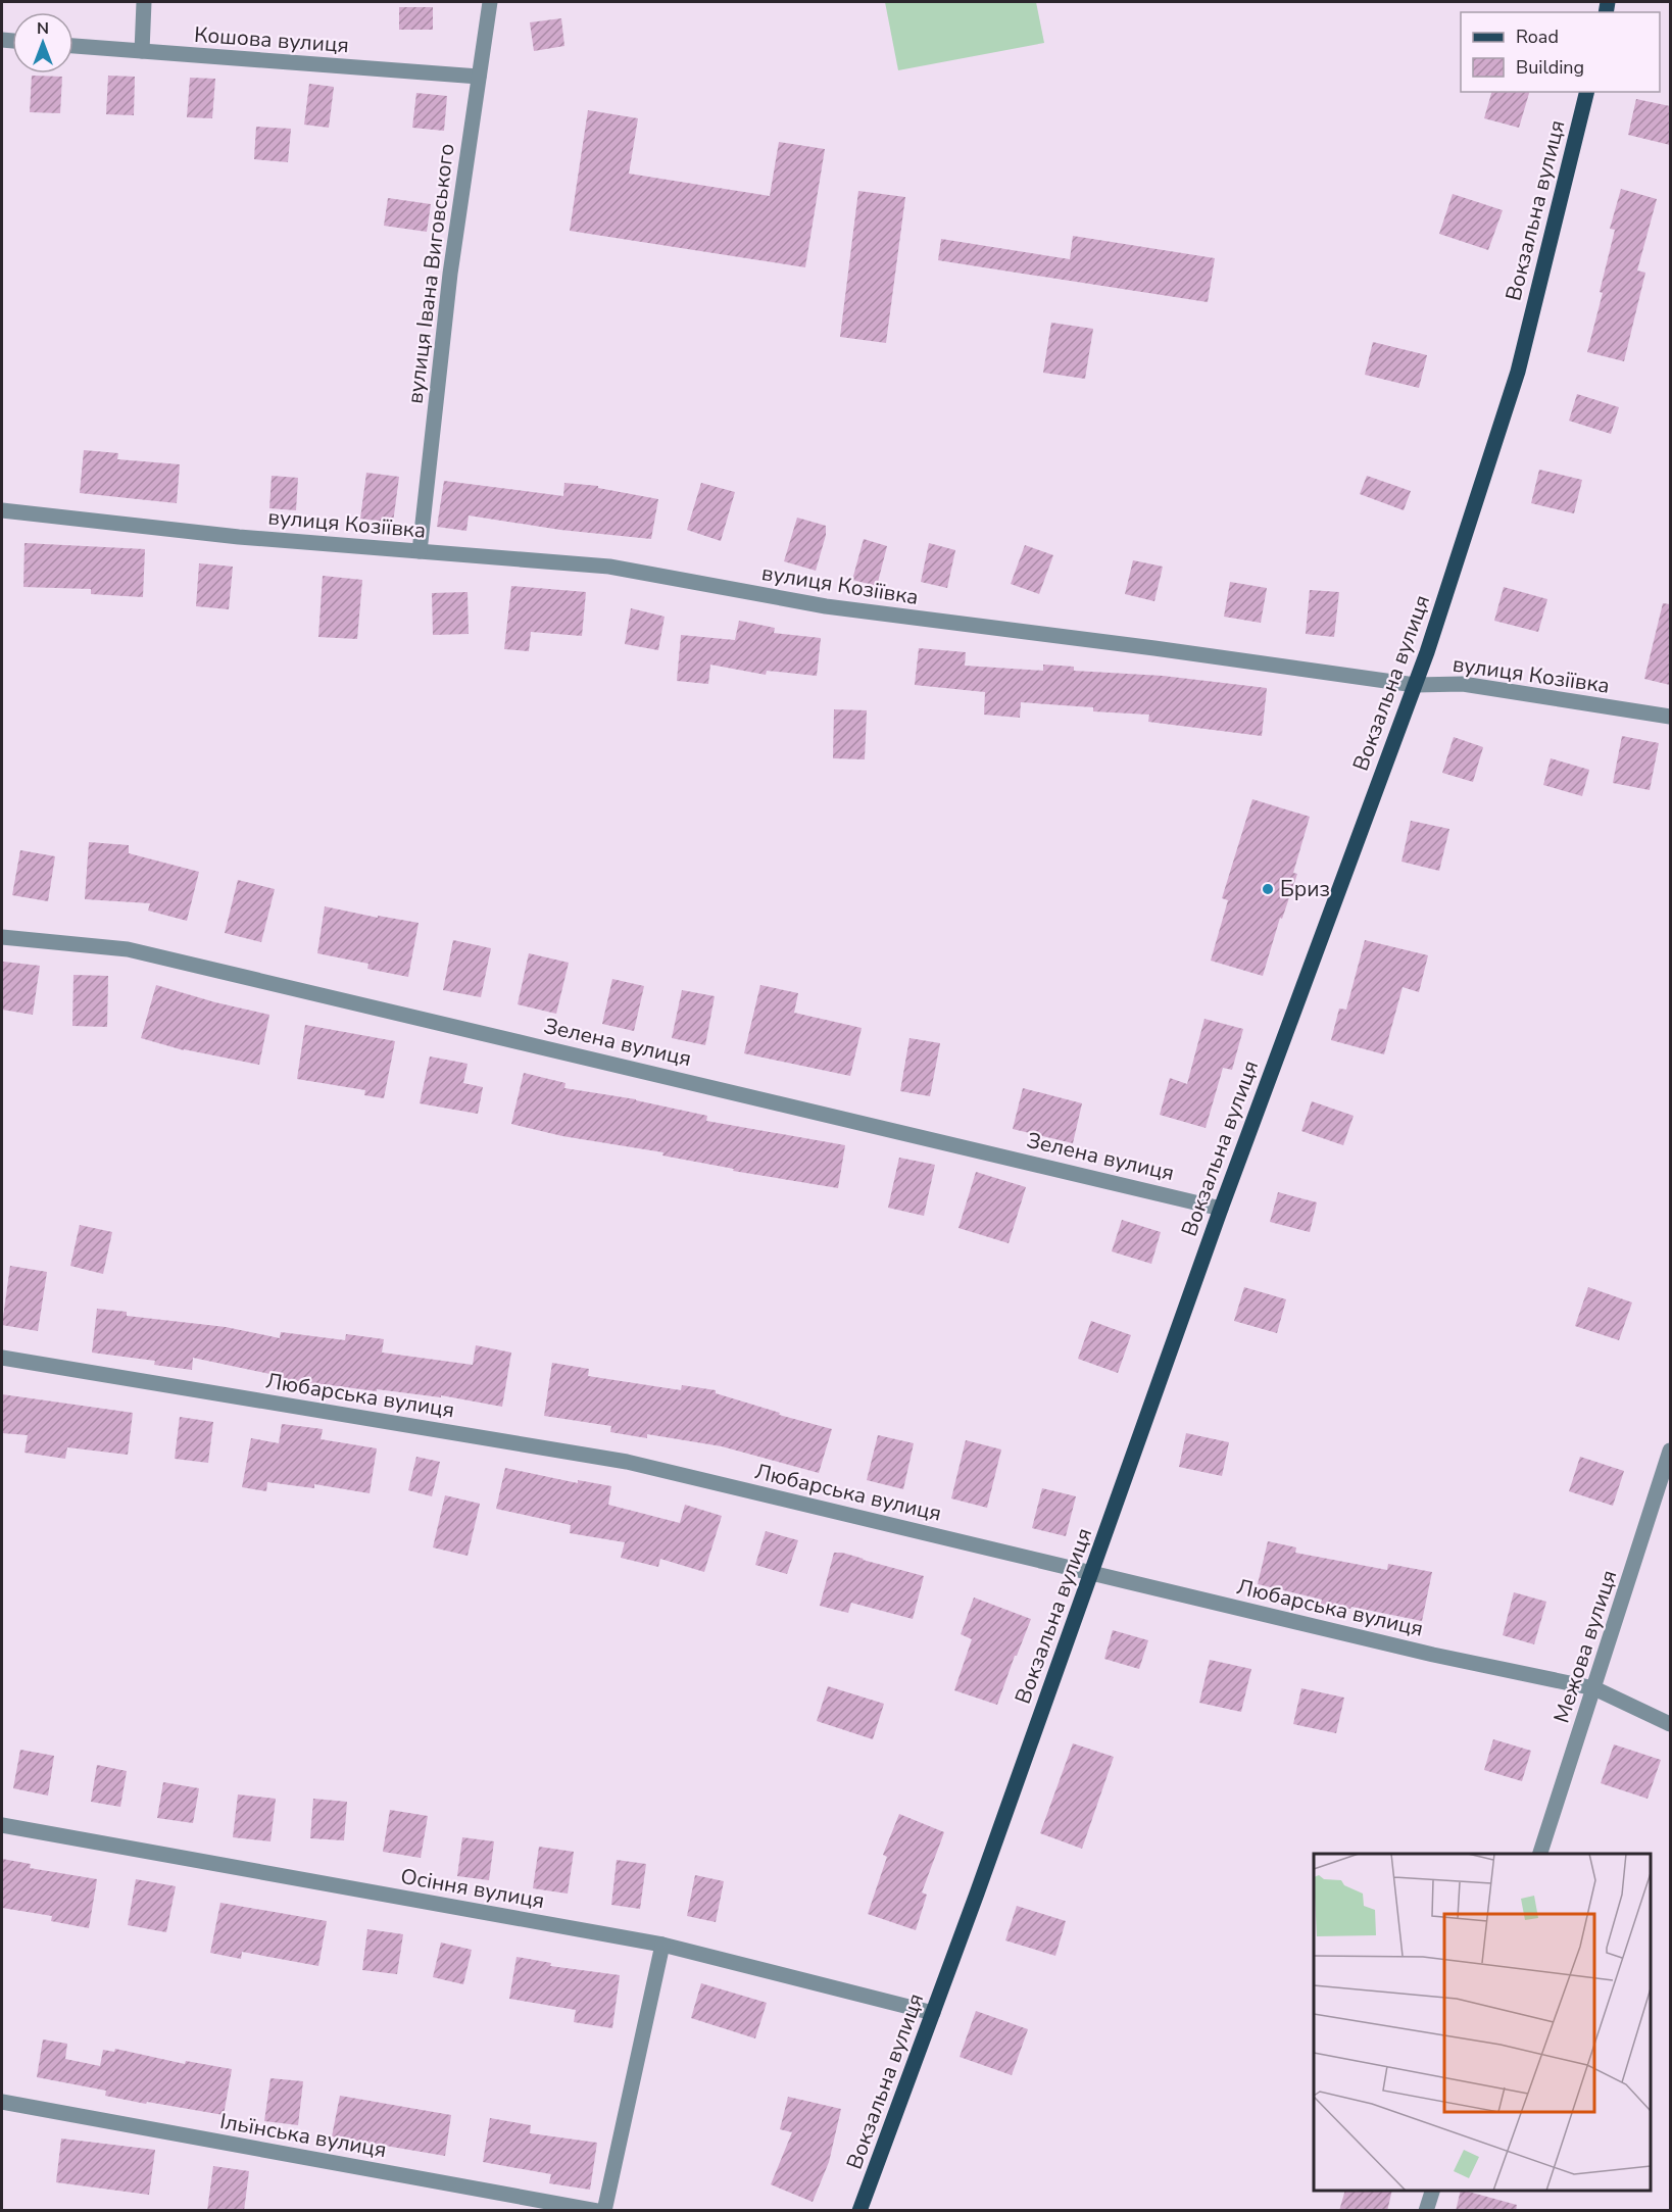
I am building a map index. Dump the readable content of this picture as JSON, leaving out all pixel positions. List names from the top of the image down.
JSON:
{
  "streets": {
    "main road": ["Вокзальна вулиця"],
    "street": [
      "Кошова вулиця",
      "вулиця Івана Виговського",
      "вулиця Козіївка",
      "Зелена вулиця",
      "Любарська вулиця",
      "Межова вулиця",
      "Осіння вулиця",
      "Ільїнська вулиця"
    ]
  },
  "crossings": [
    ["Кошова вулиця", "вулиця Івана Виговського"],
    ["Вокзальна вулиця", "вулиця Козіївка"],
    ["Вокзальна вулиця", "Зелена вулиця"],
    ["Вокзальна вулиця", "Любарська вулиця"],
    ["Вокзальна вулиця", "Осіння вулиця"],
    ["вулиця Івана Виговського", "вулиця Козіївка"],
    ["Любарська вулиця", "Межова вулиця"]
  ],
  "places": ["Бриз"],
  "legend": ["Road", "Building"],
  "north": "top"
}
